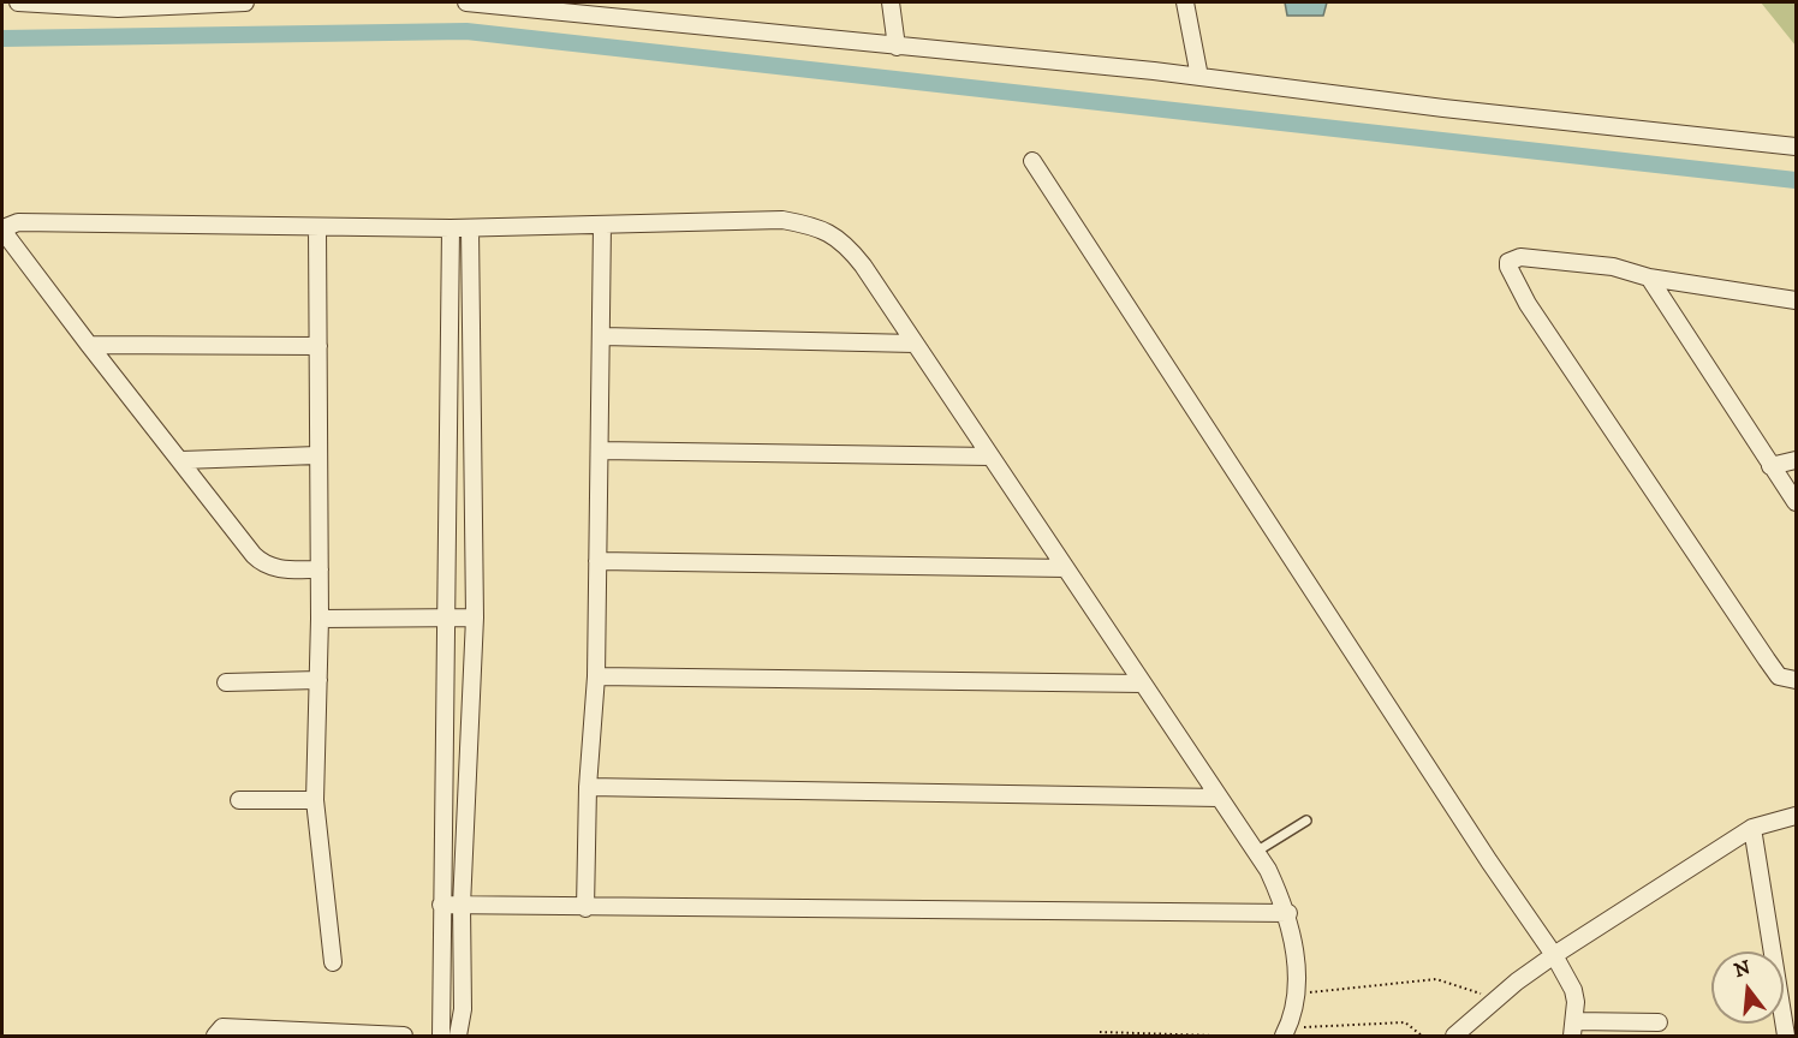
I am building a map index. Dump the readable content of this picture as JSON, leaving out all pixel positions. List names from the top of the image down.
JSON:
{
  "north": "top"
}
